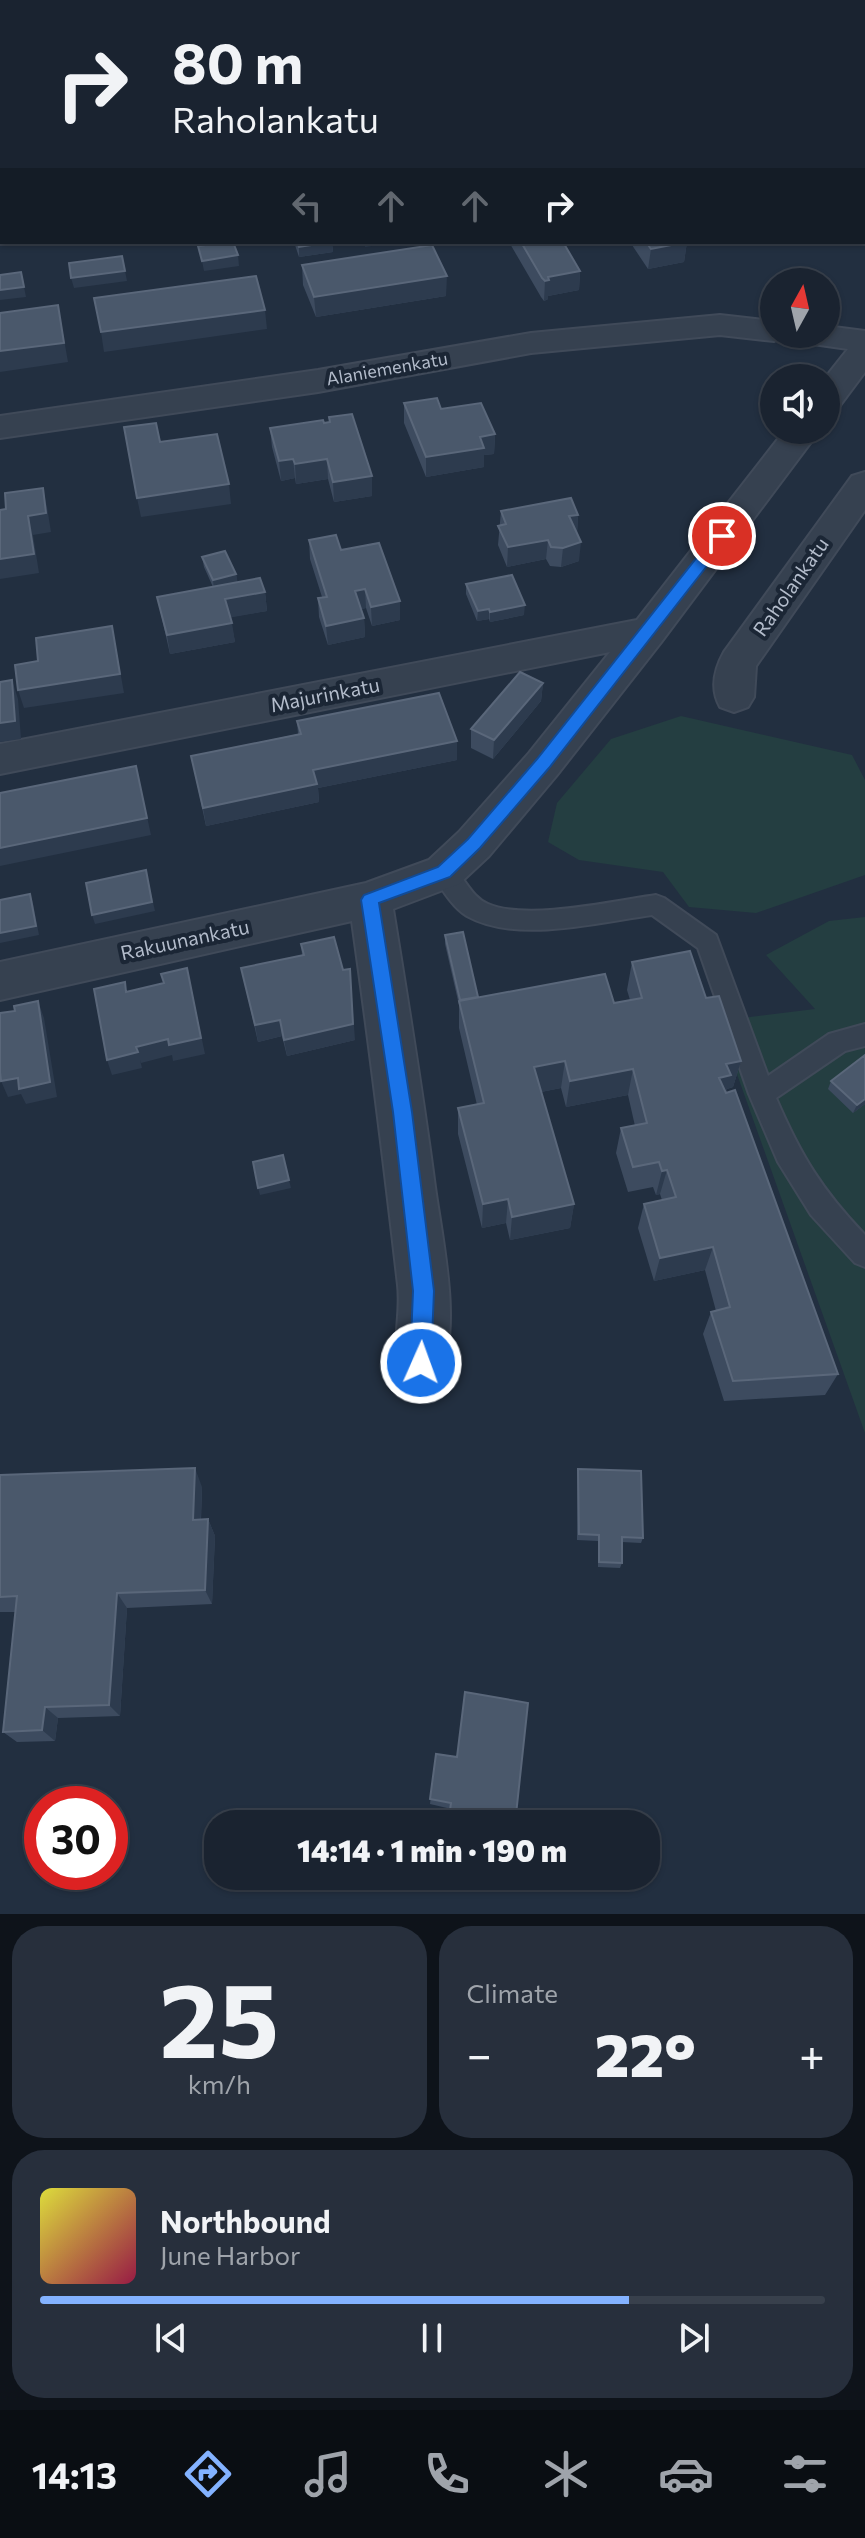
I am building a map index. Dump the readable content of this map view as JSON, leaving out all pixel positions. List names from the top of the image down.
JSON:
{
  "streets": {
    "street": [
      "Alaniemenkatu",
      "Raholankatu",
      "Majurinkatu",
      "Rakuunankatu"
    ]
  },
  "north": "top",
  "page": {
    "turn": ["80 m", "Raholankatu"],
    "limit": "30",
    "trip": "14:14 · 1 min · 190 m",
    "tile": [
      ["25", "km/h"],
      "Climate"
    ],
    "heat": ["−", "22°", "+"],
    "song": ["Northbound", "June Harbor"],
    "tabs": "14:13"
  }
}
